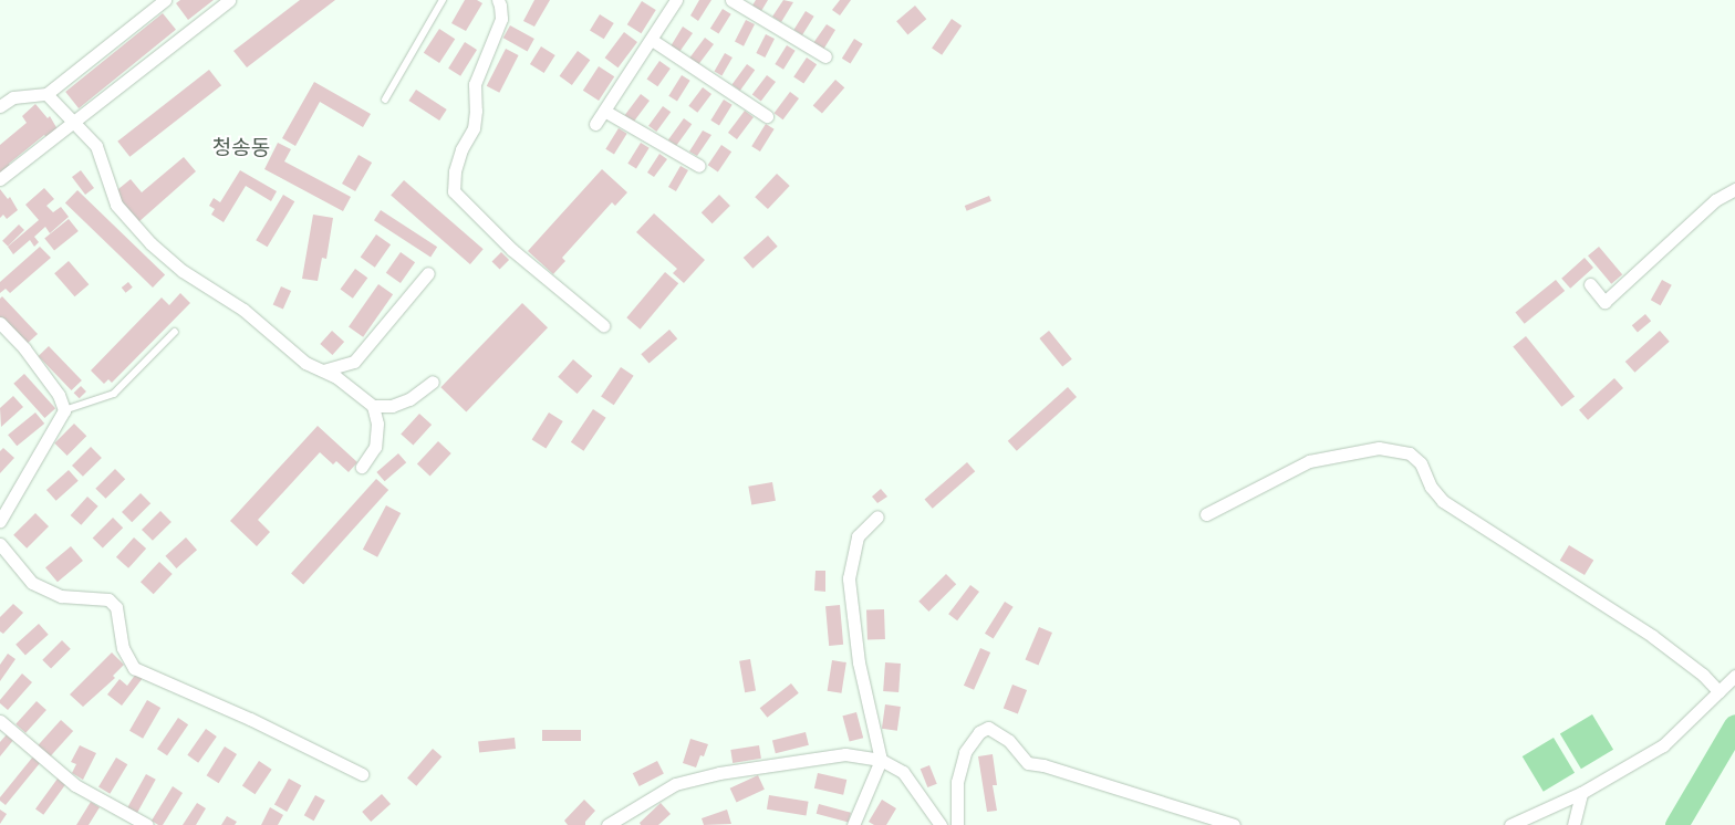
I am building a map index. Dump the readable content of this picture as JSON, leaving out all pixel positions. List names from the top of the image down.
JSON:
{
  "districts": ["청송동"]
}
